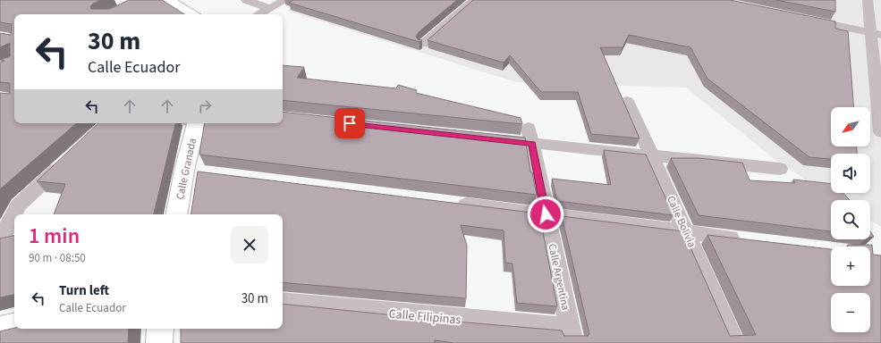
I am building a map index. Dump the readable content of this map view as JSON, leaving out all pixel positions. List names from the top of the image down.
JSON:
{
  "streets": {
    "street": [
      "Calle Granada",
      "Calle Bolivia",
      "Calle Argentina",
      "Calle Filipinas"
    ]
  },
  "crossings": [
    ["Calle Argentina", "Calle Filipinas"]
  ],
  "north": "bottom left",
  "page": {
    "turn": ["30 m", "Calle Ecuador"],
    "map_buttons": ["+", "−"],
    "heading": ["1 min", "90 m · 08:50"],
    "list": [
      {
        "name": "Turn left",
        "note": "Calle Ecuador",
        "value": "30 m"
      }
    ]
  }
}
